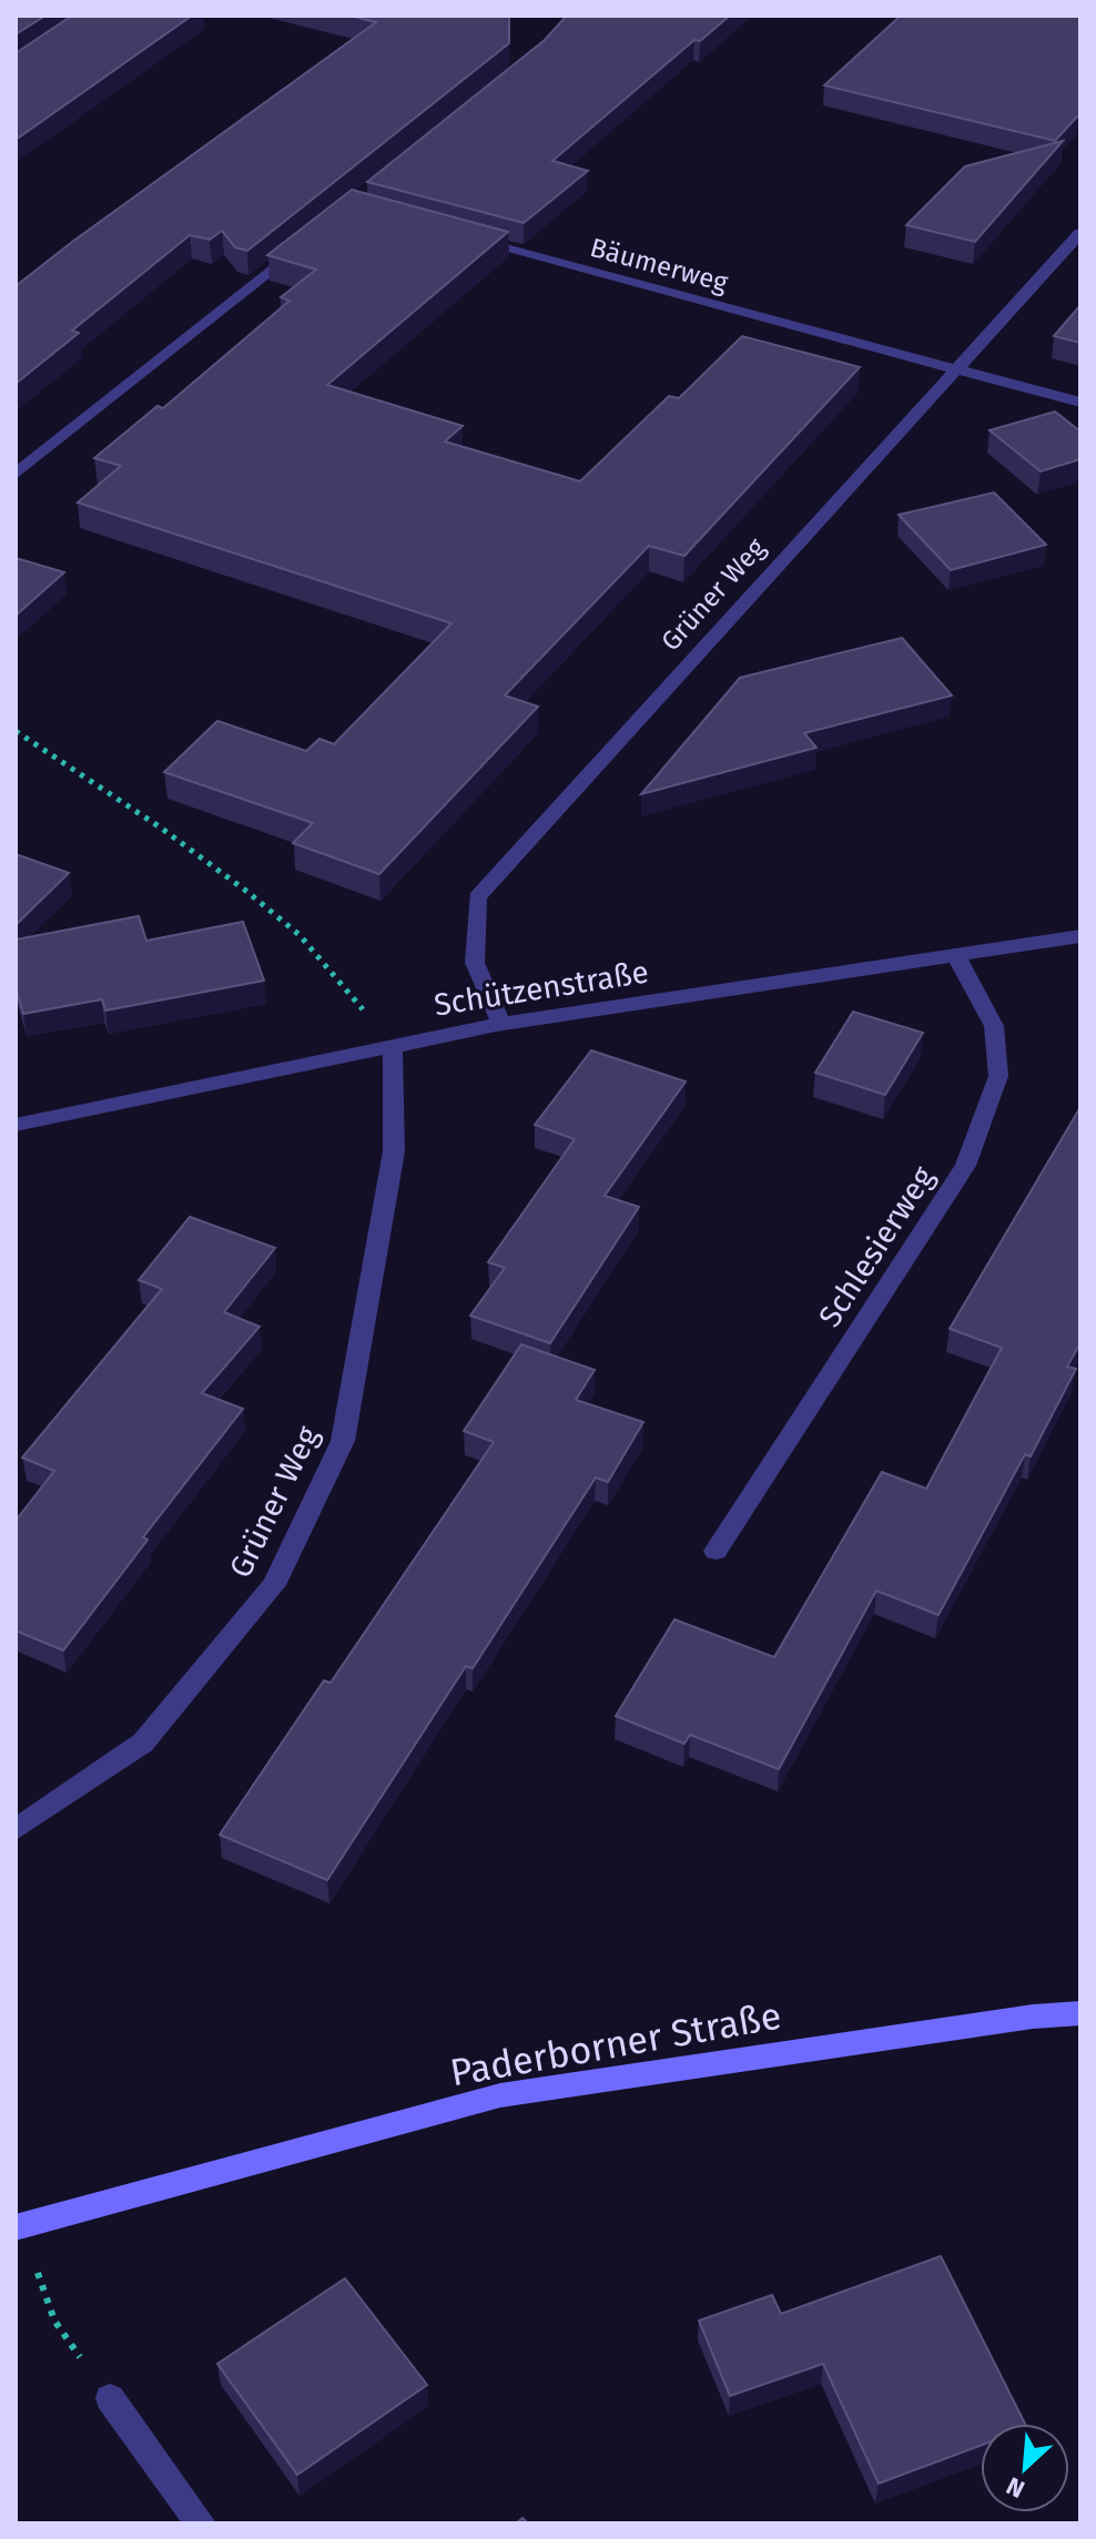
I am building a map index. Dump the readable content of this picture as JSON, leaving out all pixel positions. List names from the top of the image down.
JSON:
{
  "streets": {
    "main road": ["Paderborner Straße"],
    "street": [
      "Bäumerweg",
      "Grüner Weg",
      "Schützenstraße",
      "Schlesierweg"
    ]
  },
  "crossings": [
    ["Bäumerweg", "Grüner Weg"],
    ["Grüner Weg", "Schützenstraße"],
    ["Schützenstraße", "Schlesierweg"]
  ],
  "north": "bottom left"
}
